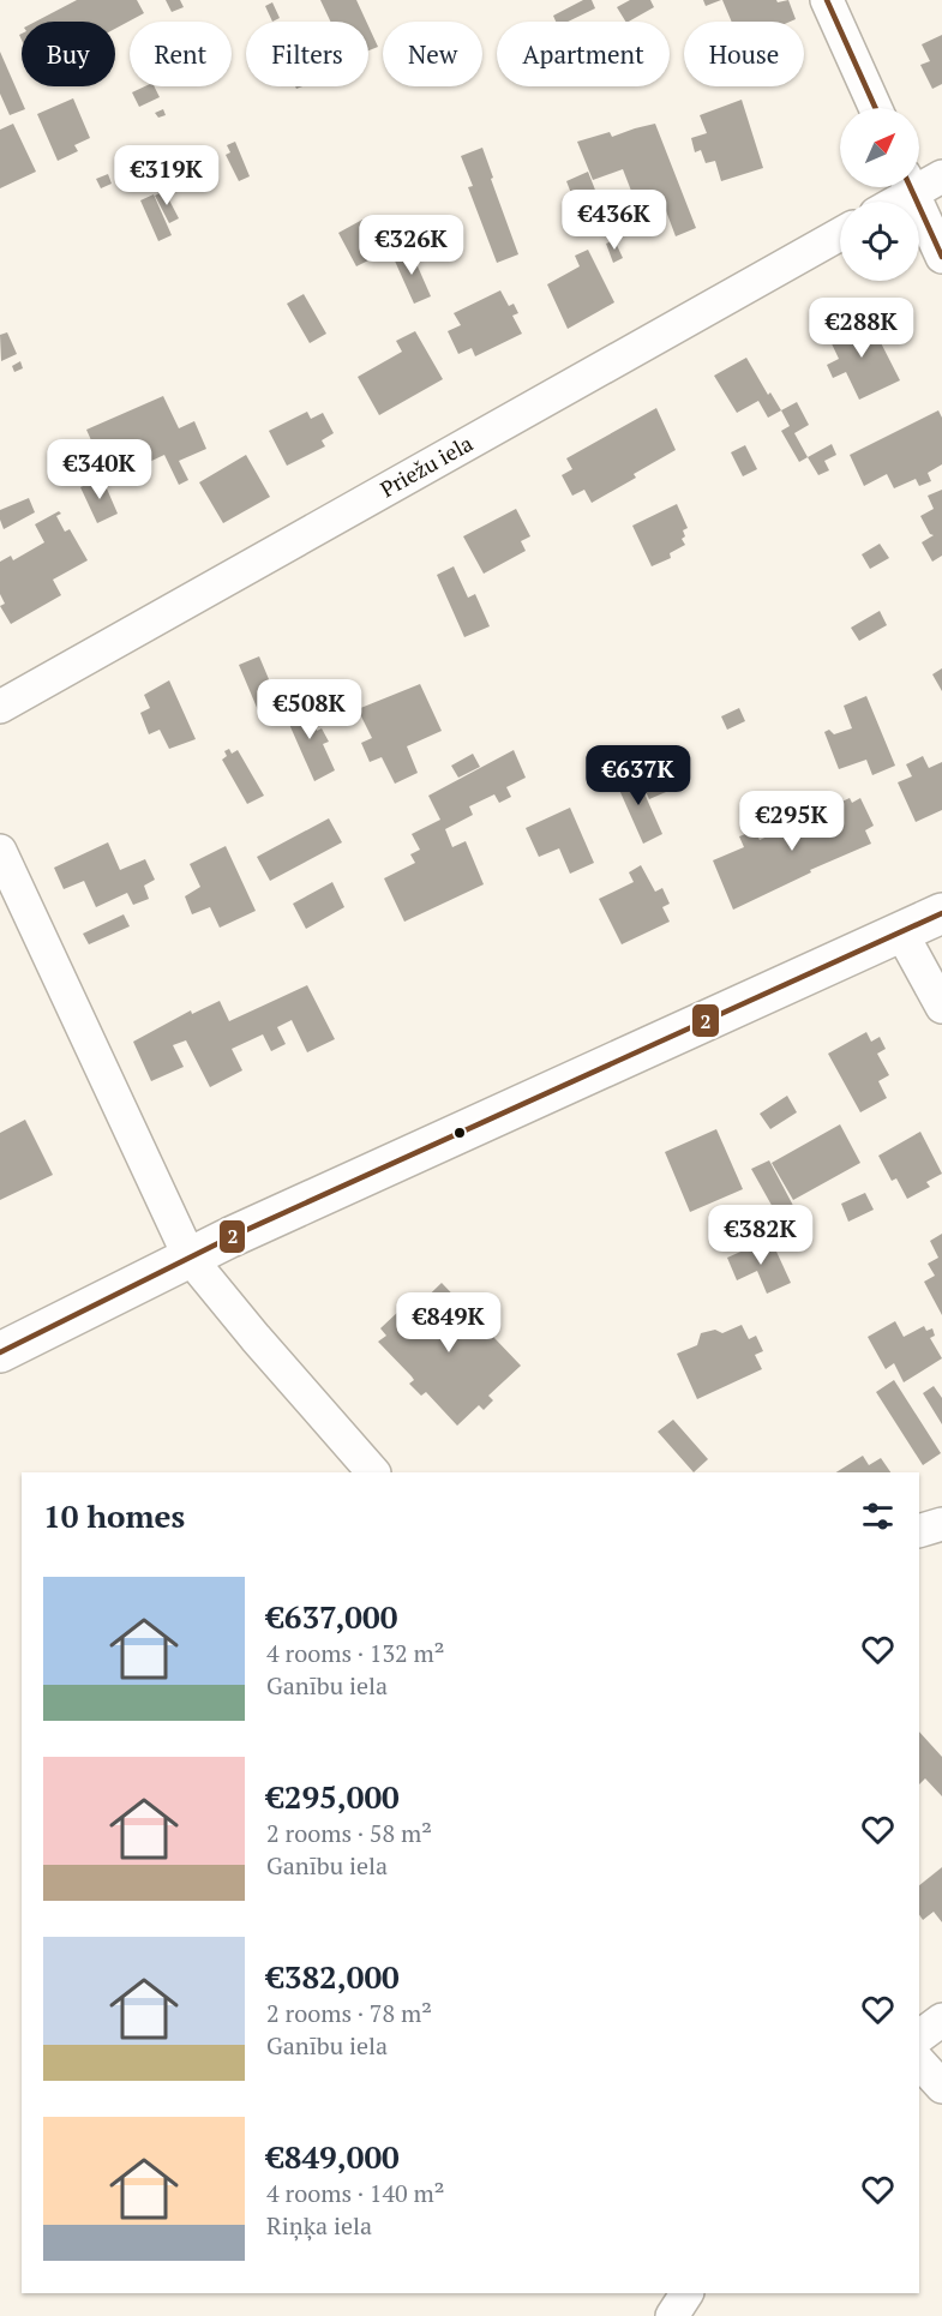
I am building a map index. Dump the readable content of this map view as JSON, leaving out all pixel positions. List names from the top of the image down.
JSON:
{
  "streets": {
    "street": ["Priežu iela"]
  },
  "lines": ["transit line 2"],
  "north": "top right",
  "page": {
    "chip": [
      "Buy",
      "Rent",
      "Filters",
      "New",
      "Apartment",
      "House"
    ],
    "price": [
      "€319K",
      "€436K",
      "€326K",
      "€288K",
      "€340K",
      "€508K",
      "€637K",
      "€295K",
      "€382K",
      "€849K"
    ],
    "heading": "10 homes",
    "list": [
      {
        "name": "€637,000",
        "note": "4 rooms · 132 m² · Ganību iela"
      },
      {
        "name": "€295,000",
        "note": "2 rooms · 58 m² · Ganību iela"
      },
      {
        "name": "€382,000",
        "note": "2 rooms · 78 m² · Ganību iela"
      },
      {
        "name": "€849,000",
        "note": "4 rooms · 140 m² · Riņķa iela"
      }
    ]
  }
}
